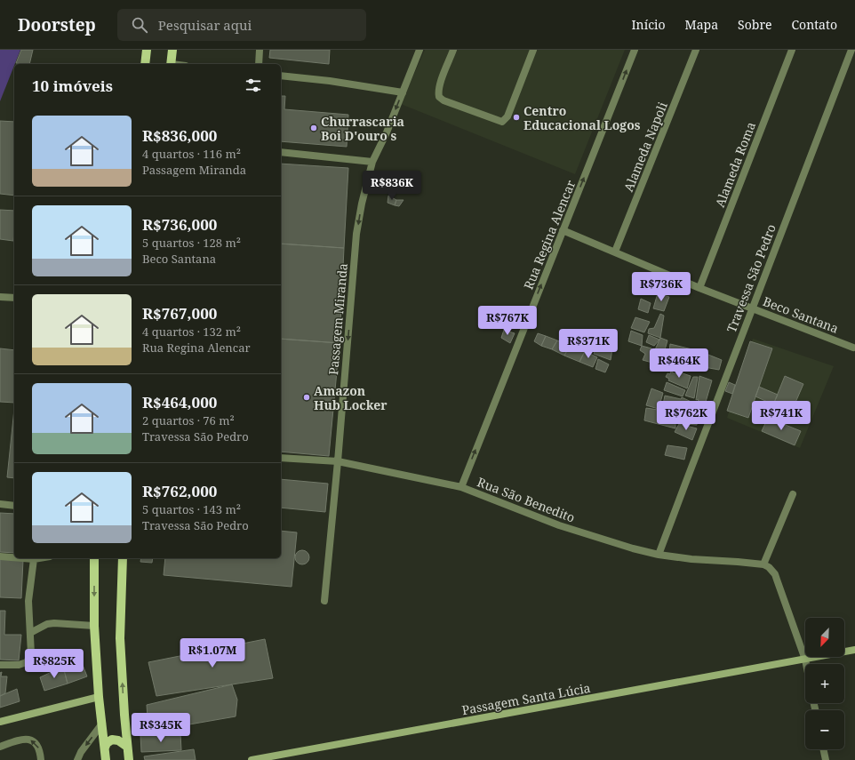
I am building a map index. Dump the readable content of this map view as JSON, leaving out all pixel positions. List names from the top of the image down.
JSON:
{
  "streets": {
    "street": [
      "Alameda Napoli",
      "Alameda Roma",
      "Rua Regina Alencar",
      "Travessa São Pedro",
      "Beco Santana",
      "Passagem Miranda",
      "Rua São Benedito",
      "Passagem Santa Lúcia"
    ]
  },
  "crossings": [
    ["Alameda Napoli", "Beco Santana"],
    ["Alameda Roma", "Beco Santana"],
    ["Rua Regina Alencar", "Beco Santana"],
    ["Rua Regina Alencar", "Rua São Benedito"],
    ["Travessa São Pedro", "Beco Santana"],
    ["Travessa São Pedro", "Rua São Benedito"],
    ["Passagem Miranda", "Rua São Benedito"]
  ],
  "one_way": ["Rua Regina Alencar", "Passagem Miranda"],
  "places": ["Centro Educacional Logos", "Churrascaria Boi D'ouro s", "Amazon Hub Locker"],
  "north": "bottom left",
  "page": {
    "header": "Doorstep",
    "search": "Pesquisar aqui",
    "nav": [
      "Início",
      "Mapa",
      "Sobre",
      "Contato"
    ],
    "heading": "10 imóveis",
    "list": [
      {
        "name": "R$836,000",
        "note": "4 quartos · 116 m² · Passagem Miranda"
      },
      {
        "name": "R$736,000",
        "note": "5 quartos · 128 m² · Beco Santana"
      },
      {
        "name": "R$767,000",
        "note": "4 quartos · 132 m² · Rua Regina Alencar"
      },
      {
        "name": "R$464,000",
        "note": "2 quartos · 76 m² · Travessa São Pedro"
      },
      {
        "name": "R$762,000",
        "note": "5 quartos · 143 m² · Travessa São Pedro"
      }
    ],
    "price": [
      "R$836K",
      "R$736K",
      "R$767K",
      "R$371K",
      "R$464K",
      "R$762K",
      "R$741K",
      "R$1.07M",
      "R$825K",
      "R$345K"
    ],
    "map_buttons": ["+", "−"]
  }
}
